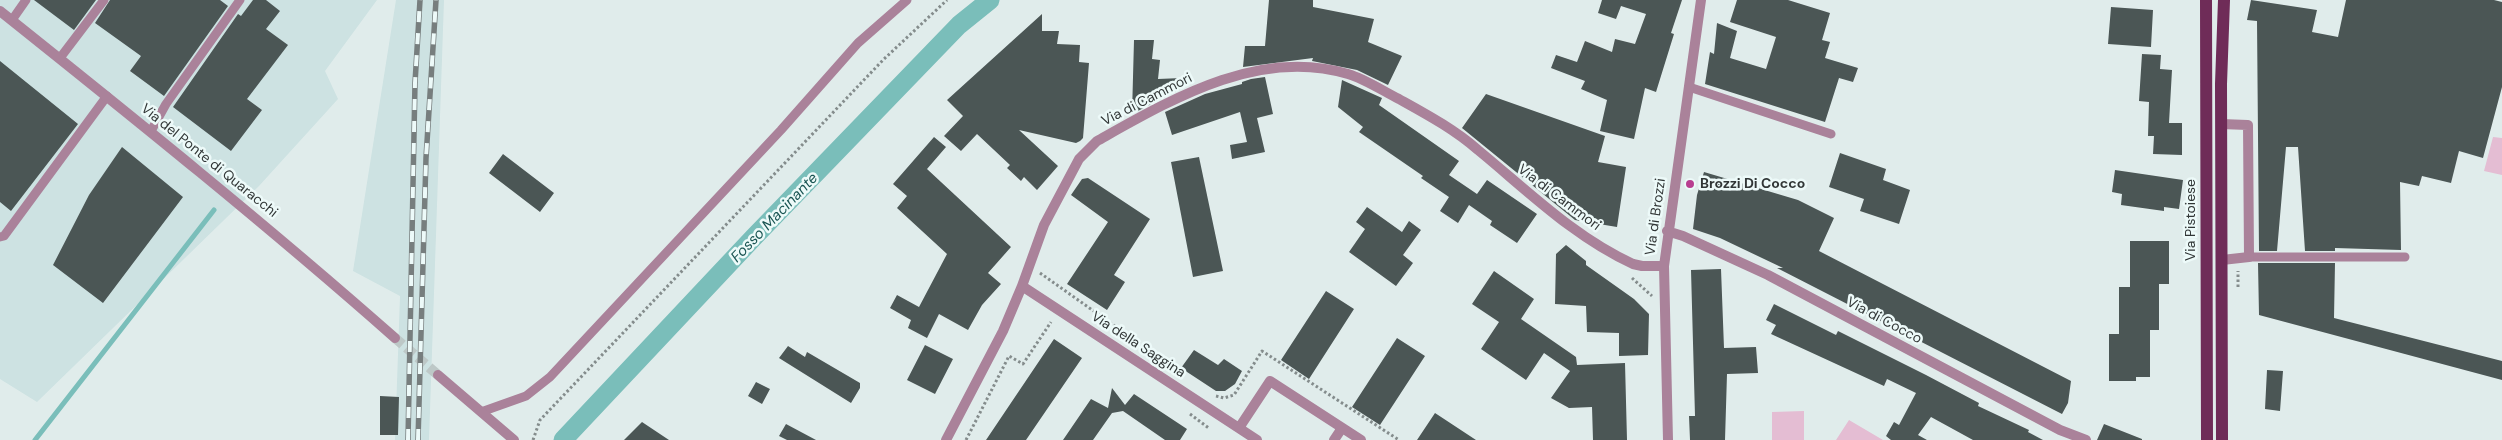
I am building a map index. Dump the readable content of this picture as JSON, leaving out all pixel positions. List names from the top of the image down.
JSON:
{
  "streets": {
    "main road": ["Via Pistoiese"],
    "street": [
      "Via di Cammori",
      "Via del Ponte di Quaracchi",
      "Via di Brozzi",
      "Via di Cocco",
      "Via della Saggina"
    ]
  },
  "crossings": [
    ["Via di Cammori", "Via di Brozzi"],
    ["Via di Cammori", "Via della Saggina"],
    ["Via di Brozzi", "Via di Cocco"]
  ],
  "water": ["Fosso Macinante"],
  "places": ["Brozzi Di Cocco"]
}
